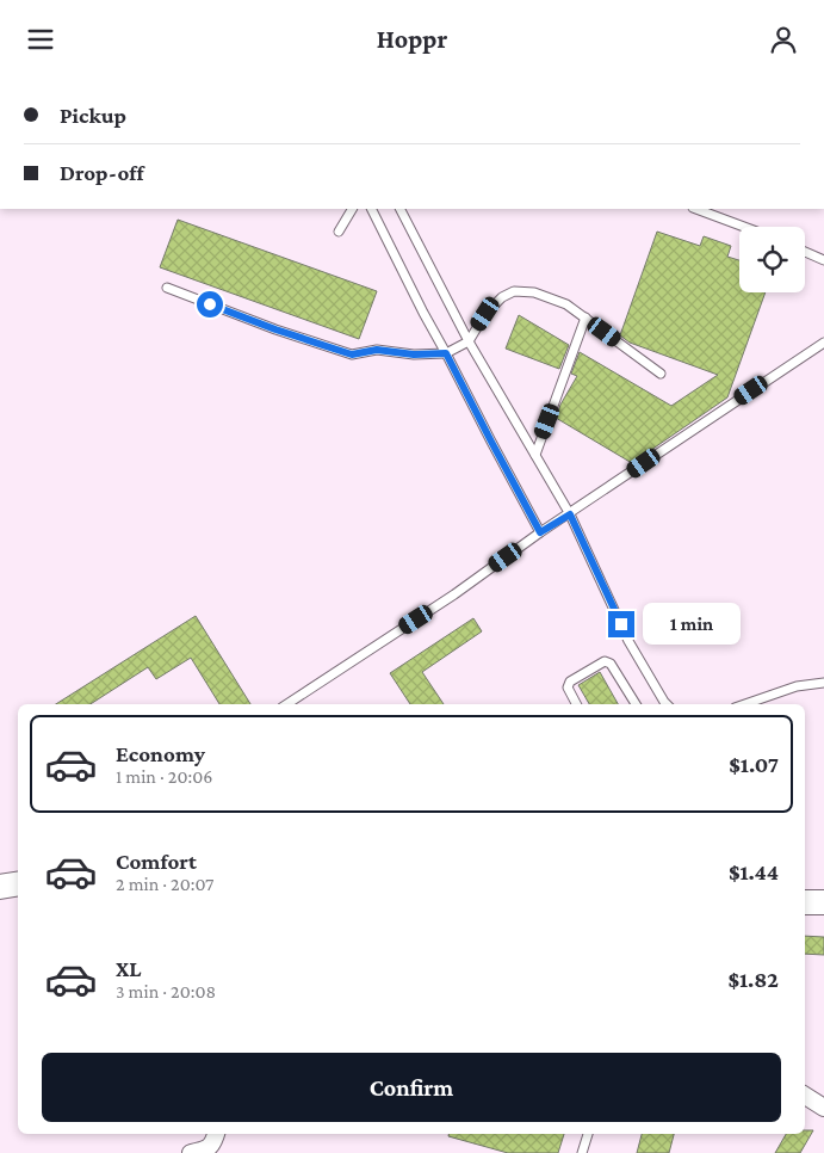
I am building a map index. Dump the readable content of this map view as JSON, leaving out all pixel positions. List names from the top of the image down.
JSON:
{
  "page": {
    "header": "Hoppr",
    "banner": ["Pickup", "Drop-off"],
    "bubble": "1 min",
    "list": [
      {
        "name": "Economy",
        "note": "1 min · 20:06",
        "value": "$1.07"
      },
      {
        "name": "Comfort",
        "note": "2 min · 20:07",
        "value": "$1.44"
      },
      {
        "name": "XL",
        "note": "3 min · 20:08",
        "value": "$1.82"
      }
    ],
    "buttons": "Confirm"
  }
}
